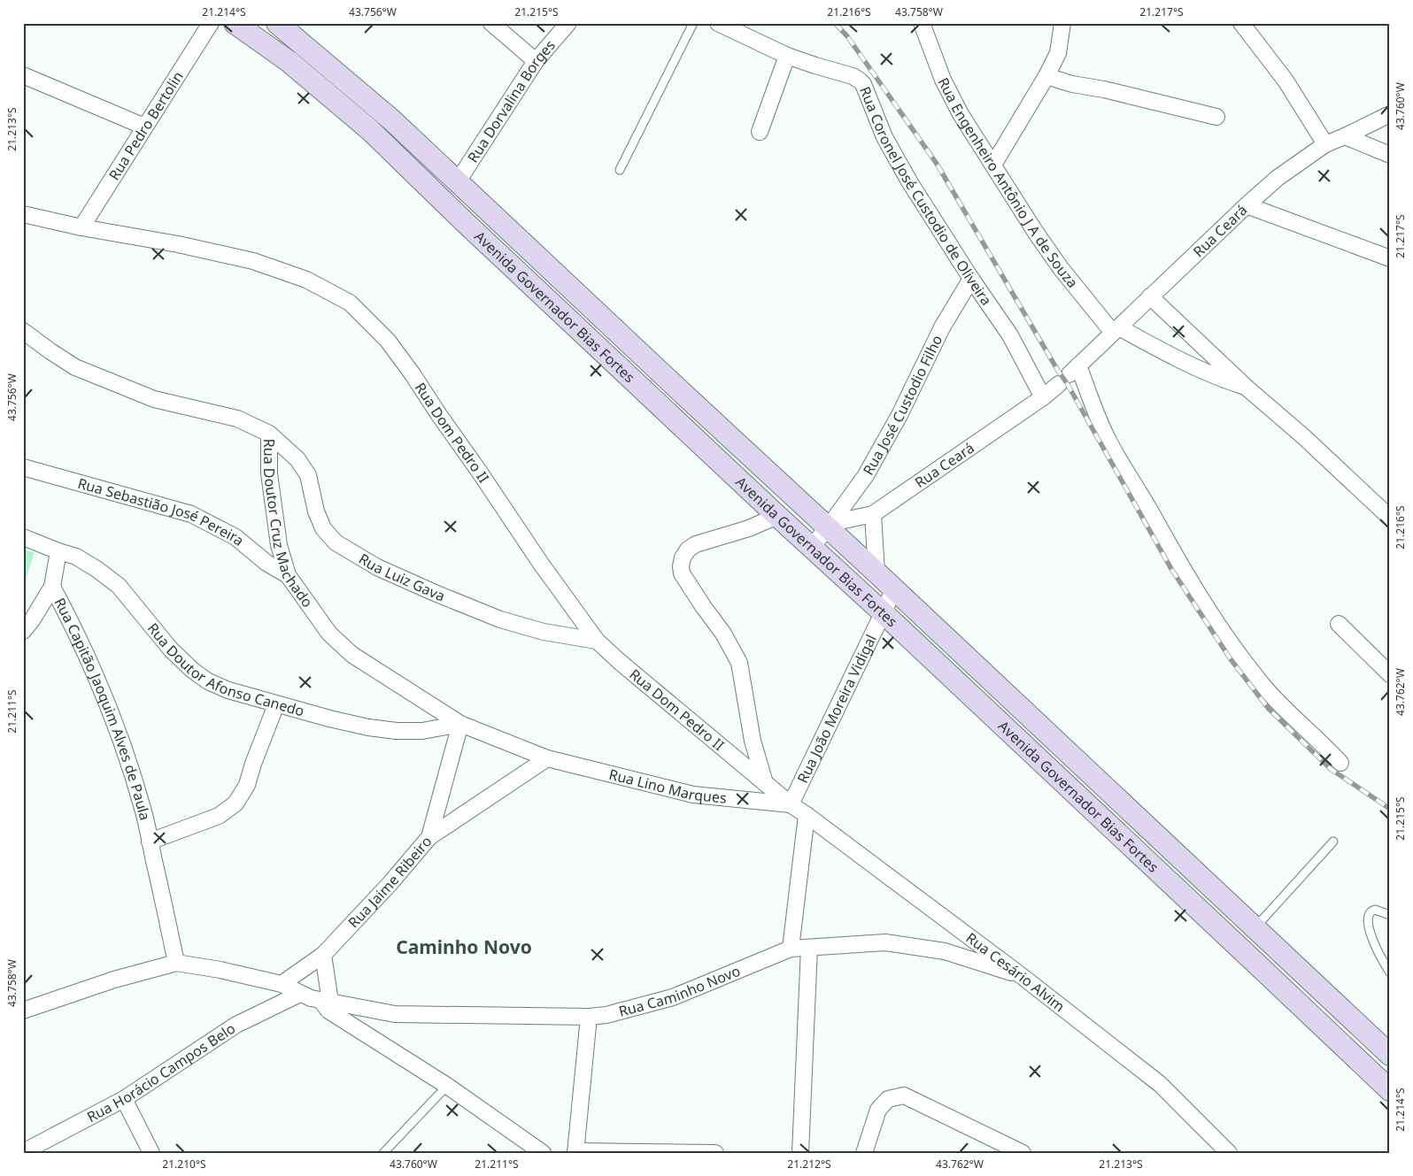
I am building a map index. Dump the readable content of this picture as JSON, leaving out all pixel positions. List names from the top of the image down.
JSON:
{
  "streets": {
    "main road": ["Avenida Governador Bias Fortes"],
    "street": [
      "Rua Dorvalina Borges",
      "Rua Pedro Bertolin",
      "Rua Engenheiro Antônio J A de Souza",
      "Rua Coronel José Custodio de Oliveira",
      "Rua Ceará",
      "Rua José Custodio Filho",
      "Rua Dom Pedro II",
      "Rua Sebastião José Pereira",
      "Rua Doutor Cruz Machado",
      "Rua Luiz Gava",
      "Rua Doutor Afonso Canedo",
      "Rua João Moreira Vidigal",
      "Rua Capitão Jaoquim Alves de Paula",
      "Rua Lino Marques",
      "Rua Jaime Ribeiro",
      "Rua Cesário Alvim",
      "Rua Caminho Novo",
      "Rua Horácio Campos Belo"
    ]
  },
  "crossings": [
    ["Rua Dorvalina Borges", "Avenida Governador Bias Fortes"],
    ["Rua Pedro Bertolin", "Rua Dom Pedro II"],
    ["Rua Engenheiro Antônio J A de Souza", "Rua Ceará"],
    ["Rua Coronel José Custodio de Oliveira", "Rua Ceará"],
    ["Rua Coronel José Custodio de Oliveira", "Rua José Custodio Filho"],
    ["Rua Ceará", "Avenida Governador Bias Fortes"],
    ["Rua Ceará", "Rua José Custodio Filho"],
    ["Avenida Governador Bias Fortes", "Rua José Custodio Filho"],
    ["Avenida Governador Bias Fortes", "Rua João Moreira Vidigal"],
    ["Rua Dom Pedro II", "Rua Luiz Gava"],
    ["Rua Dom Pedro II", "Rua João Moreira Vidigal"],
    ["Rua Dom Pedro II", "Rua Lino Marques"],
    ["Rua Dom Pedro II", "Rua Cesário Alvim"],
    ["Rua Sebastião José Pereira", "Rua Doutor Cruz Machado"],
    ["Rua Doutor Cruz Machado", "Rua Luiz Gava"],
    ["Rua Doutor Cruz Machado", "Rua Doutor Afonso Canedo"],
    ["Rua Doutor Cruz Machado", "Rua Lino Marques"],
    ["Rua Doutor Cruz Machado", "Rua Jaime Ribeiro"],
    ["Rua Doutor Afonso Canedo", "Rua Lino Marques"],
    ["Rua Doutor Afonso Canedo", "Rua Jaime Ribeiro"],
    ["Rua João Moreira Vidigal", "Rua Lino Marques"],
    ["Rua João Moreira Vidigal", "Rua Cesário Alvim"],
    ["Rua Capitão Jaoquim Alves de Paula", "Rua Caminho Novo"],
    ["Rua Lino Marques", "Rua Jaime Ribeiro"],
    ["Rua Lino Marques", "Rua Cesário Alvim"],
    ["Rua Jaime Ribeiro", "Rua Caminho Novo"],
    ["Rua Cesário Alvim", "Rua Caminho Novo"],
    ["Rua Caminho Novo", "Rua Horácio Campos Belo"]
  ],
  "districts": ["Caminho Novo"],
  "coordinates": [
    "21.214°S",
    "43.756°W",
    "21.215°S",
    "21.216°S",
    "43.758°W",
    "21.217°S",
    "43.760°W",
    "21.213°S",
    "43.762°W",
    "21.211°S",
    "21.210°S",
    "21.212°S"
  ]
}
